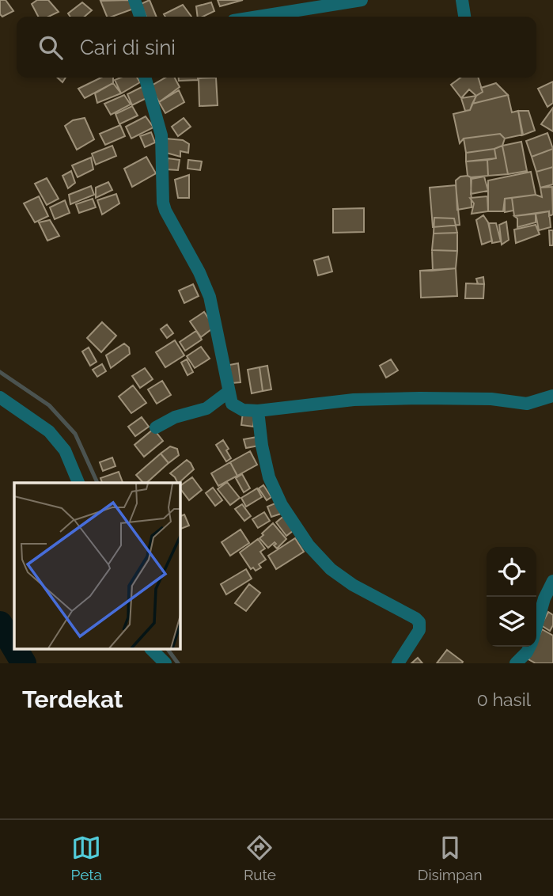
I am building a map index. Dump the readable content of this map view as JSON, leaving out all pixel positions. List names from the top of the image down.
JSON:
{
  "page": {
    "search": "Cari di sini",
    "heading": ["Terdekat", "0 hasil"],
    "nav": ["Peta", "Rute", "Disimpan"]
  }
}
